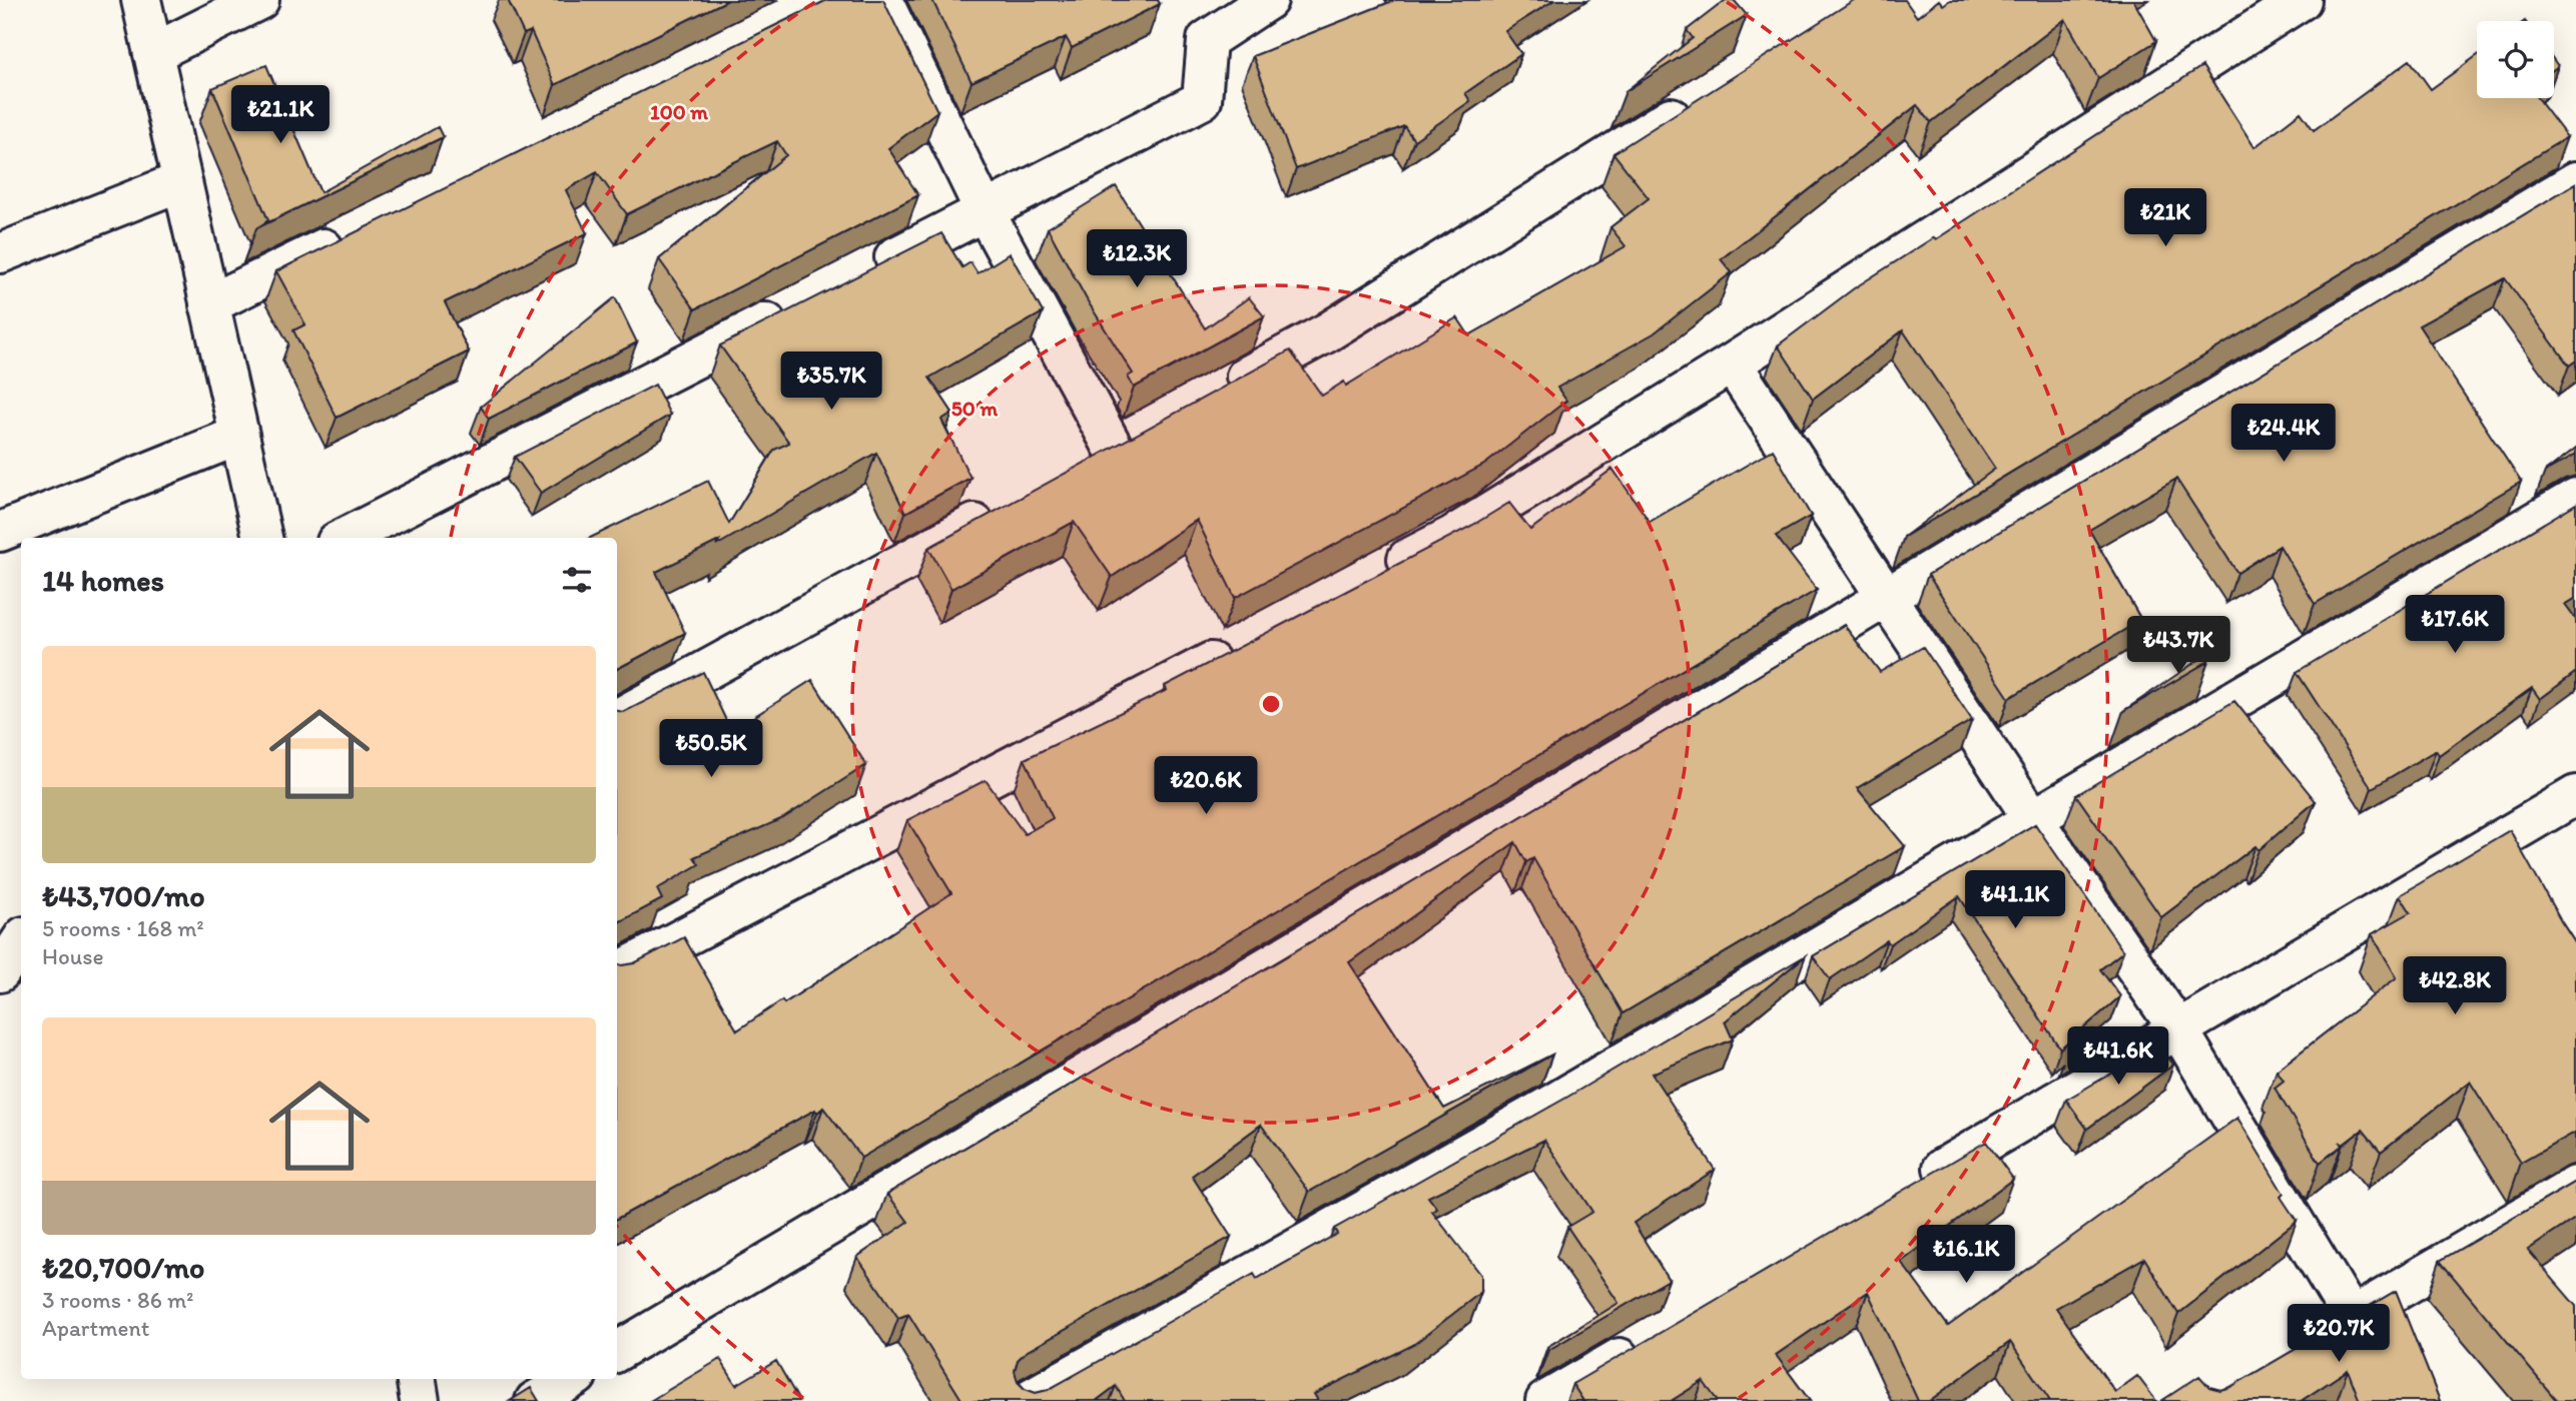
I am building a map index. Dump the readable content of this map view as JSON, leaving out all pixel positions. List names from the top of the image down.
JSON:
{
  "page": {
    "price": [
      "₺21.1K",
      "₺21K",
      "₺12.3K",
      "₺35.7K",
      "₺24.4K",
      "₺17.6K",
      "₺43.7K",
      "₺50.5K",
      "₺20.6K",
      "₺41.1K",
      "₺42.8K",
      "₺41.6K",
      "₺16.1K",
      "₺20.7K"
    ],
    "heading": "14 homes",
    "list": [
      {
        "name": "₺43,700/mo",
        "note": "5 rooms · 168 m² · House"
      },
      {
        "name": "₺20,700/mo",
        "note": "3 rooms · 86 m² · Apartment"
      }
    ]
  },
  "rings": ["100 m", "50 m"]
}
